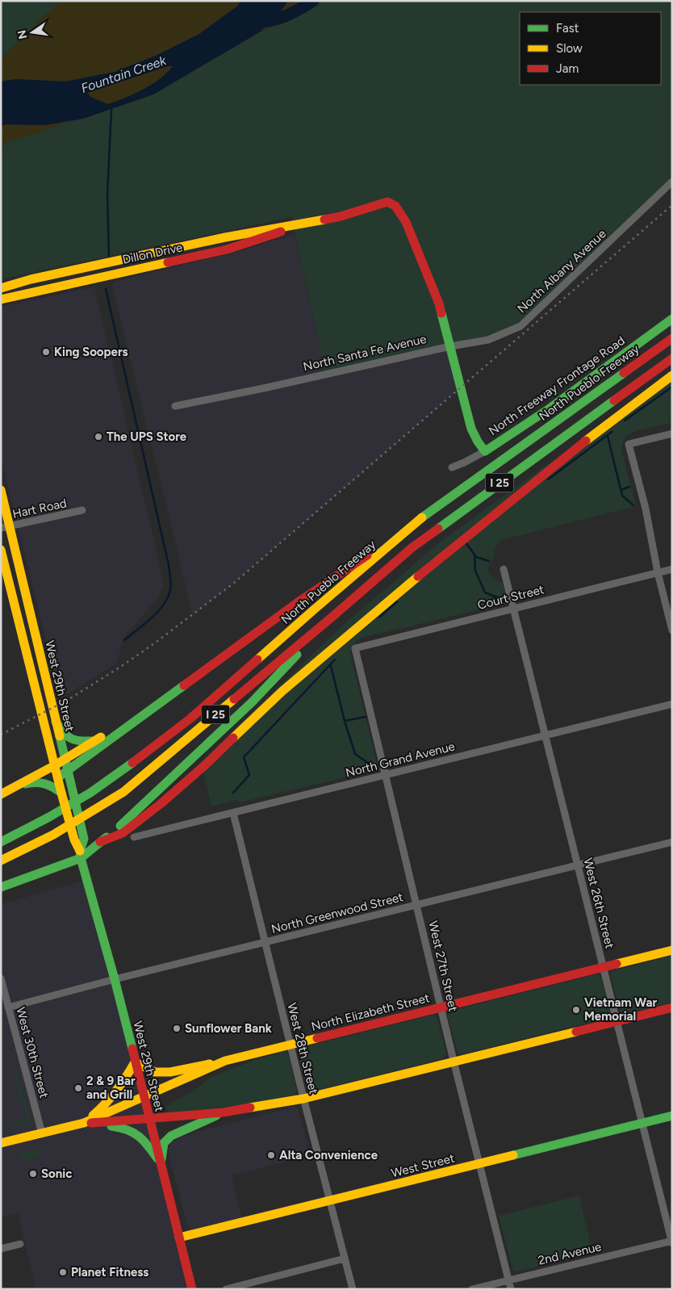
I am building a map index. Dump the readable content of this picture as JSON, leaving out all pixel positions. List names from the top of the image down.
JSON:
{
  "streets": {
    "main road": [
      "Dillon Drive",
      "North Pueblo Freeway",
      "North Freeway Frontage Road",
      "I 25",
      "West 29th Street",
      "North Elizabeth Street",
      "West Street"
    ],
    "street": [
      "North Albany Avenue",
      "North Santa Fe Avenue",
      "Hart Road",
      "Court Street",
      "North Grand Avenue",
      "West 26th Street",
      "North Greenwood Street",
      "West 27th Street",
      "West 28th Street",
      "West 30th Street",
      "2nd Avenue"
    ]
  },
  "crossings": [
    ["Dillon Drive", "North Albany Avenue"],
    ["Dillon Drive", "North Santa Fe Avenue"],
    ["North Albany Avenue", "North Santa Fe Avenue"],
    ["Hart Road", "West 29th Street"],
    ["Court Street", "West 26th Street"],
    ["Court Street", "West 27th Street"],
    ["West 29th Street", "North Greenwood Street"],
    ["West 29th Street", "North Elizabeth Street"],
    ["West 29th Street", "West Street"],
    ["North Grand Avenue", "West 26th Street"],
    ["North Grand Avenue", "West 27th Street"],
    ["North Grand Avenue", "West 28th Street"],
    ["West 26th Street", "North Greenwood Street"],
    ["West 26th Street", "North Elizabeth Street"],
    ["West 26th Street", "West Street"],
    ["West 26th Street", "2nd Avenue"],
    ["North Greenwood Street", "West 27th Street"],
    ["North Greenwood Street", "West 28th Street"],
    ["North Greenwood Street", "West 30th Street"],
    ["West 27th Street", "North Elizabeth Street"],
    ["West 27th Street", "West Street"],
    ["West 27th Street", "2nd Avenue"],
    ["North Elizabeth Street", "West 28th Street"],
    ["North Elizabeth Street", "West 30th Street"],
    ["West 28th Street", "West Street"]
  ],
  "water": ["Fountain Creek"],
  "places": [
    "King Soopers",
    "The UPS Store",
    "Vietnam War Memorial",
    "Sunflower Bank",
    "2 & 9 Bar and Grill",
    "Alta Convenience",
    "Sonic",
    "Planet Fitness"
  ],
  "legend": ["Fast", "Slow", "Jam"],
  "north": "left"
}
